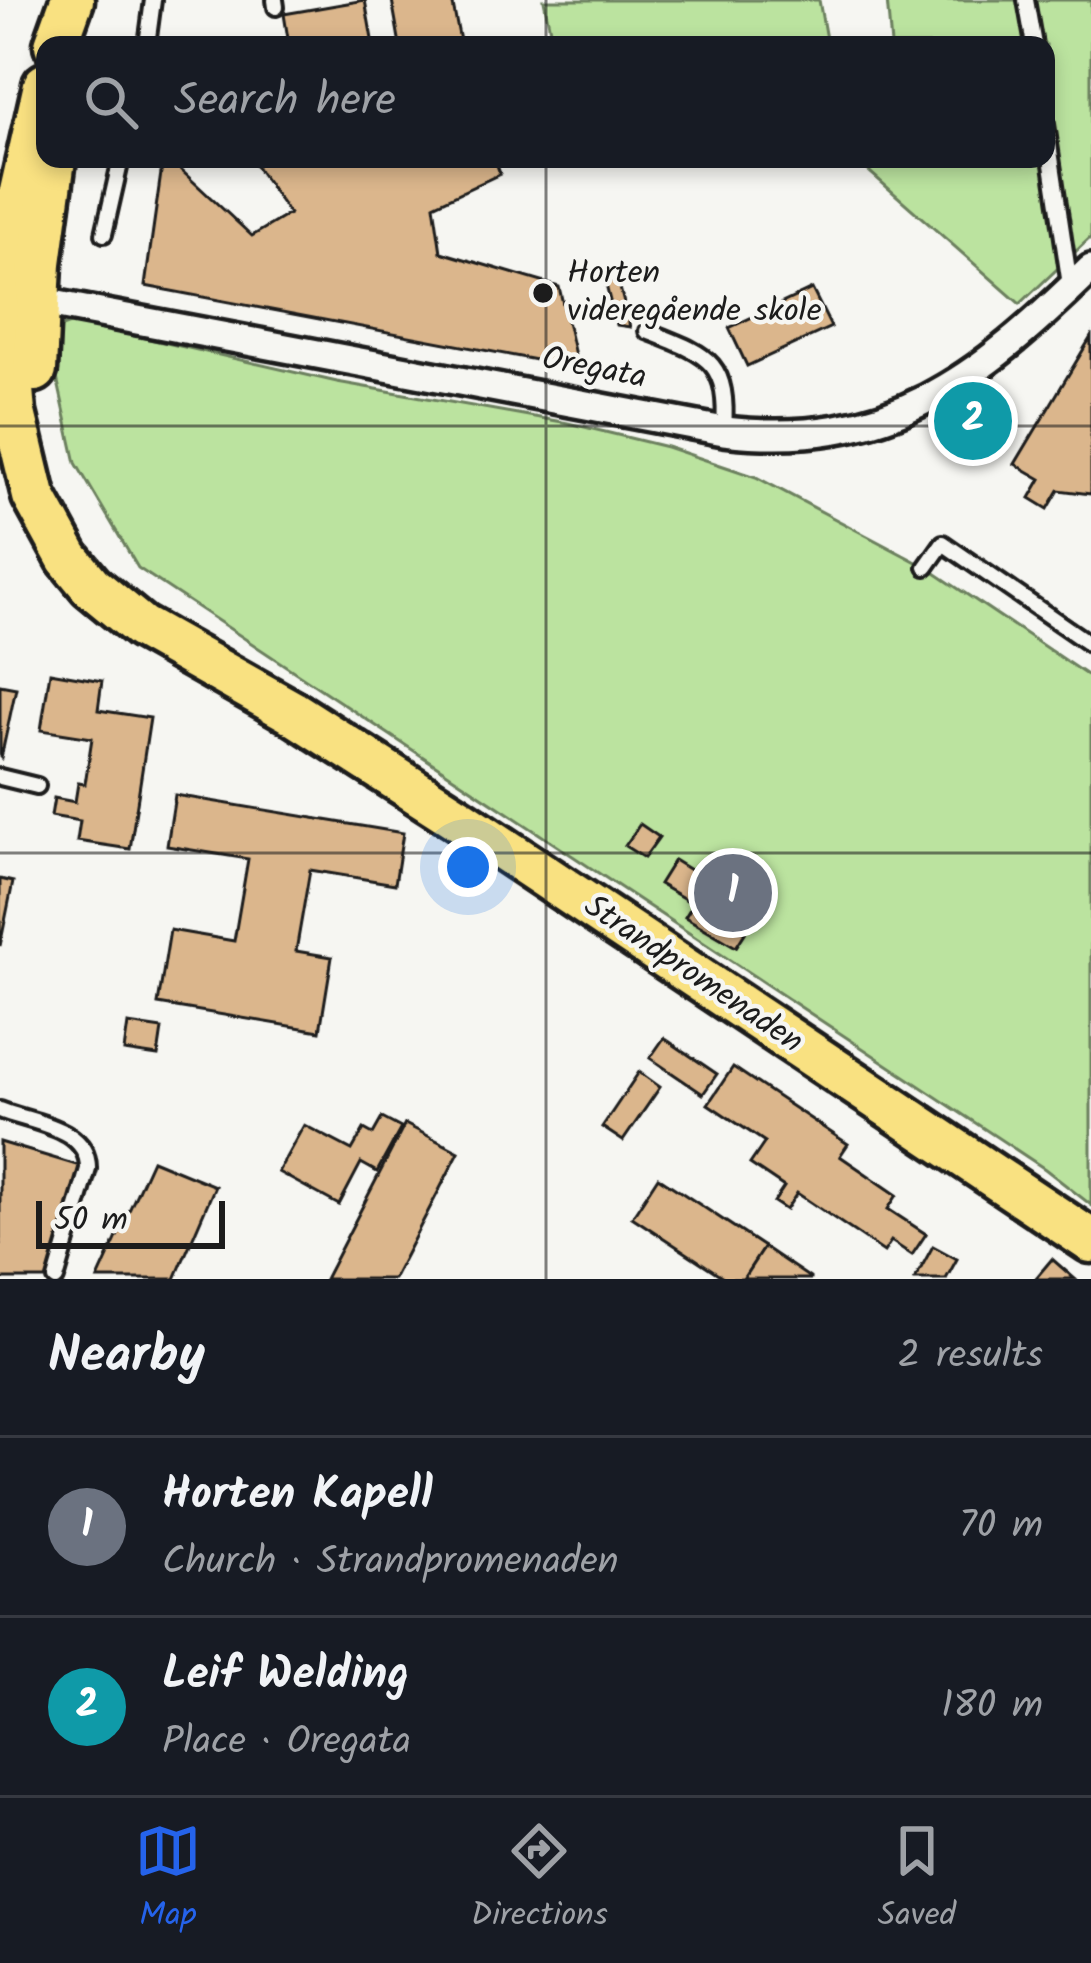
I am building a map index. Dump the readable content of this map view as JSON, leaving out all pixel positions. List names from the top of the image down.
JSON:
{
  "streets": {
    "main road": ["Strandpromenaden"],
    "street": ["Oregata"]
  },
  "crossings": [
    ["Oregata", "Strandpromenaden"]
  ],
  "places": ["Horten videregående skole"],
  "scale_bar": "50 m",
  "page": {
    "search": "Search here",
    "pins": ["2", "1"],
    "scale": "50 m",
    "heading": ["Nearby", "2 results"],
    "list": [
      {
        "mark": "1",
        "name": "Horten Kapell",
        "note": "Church · Strandpromenaden",
        "value": "70 m"
      },
      {
        "mark": "2",
        "name": "Leif Welding",
        "note": "Place · Oregata",
        "value": "180 m"
      }
    ],
    "nav": ["Map", "Directions", "Saved"]
  }
}
